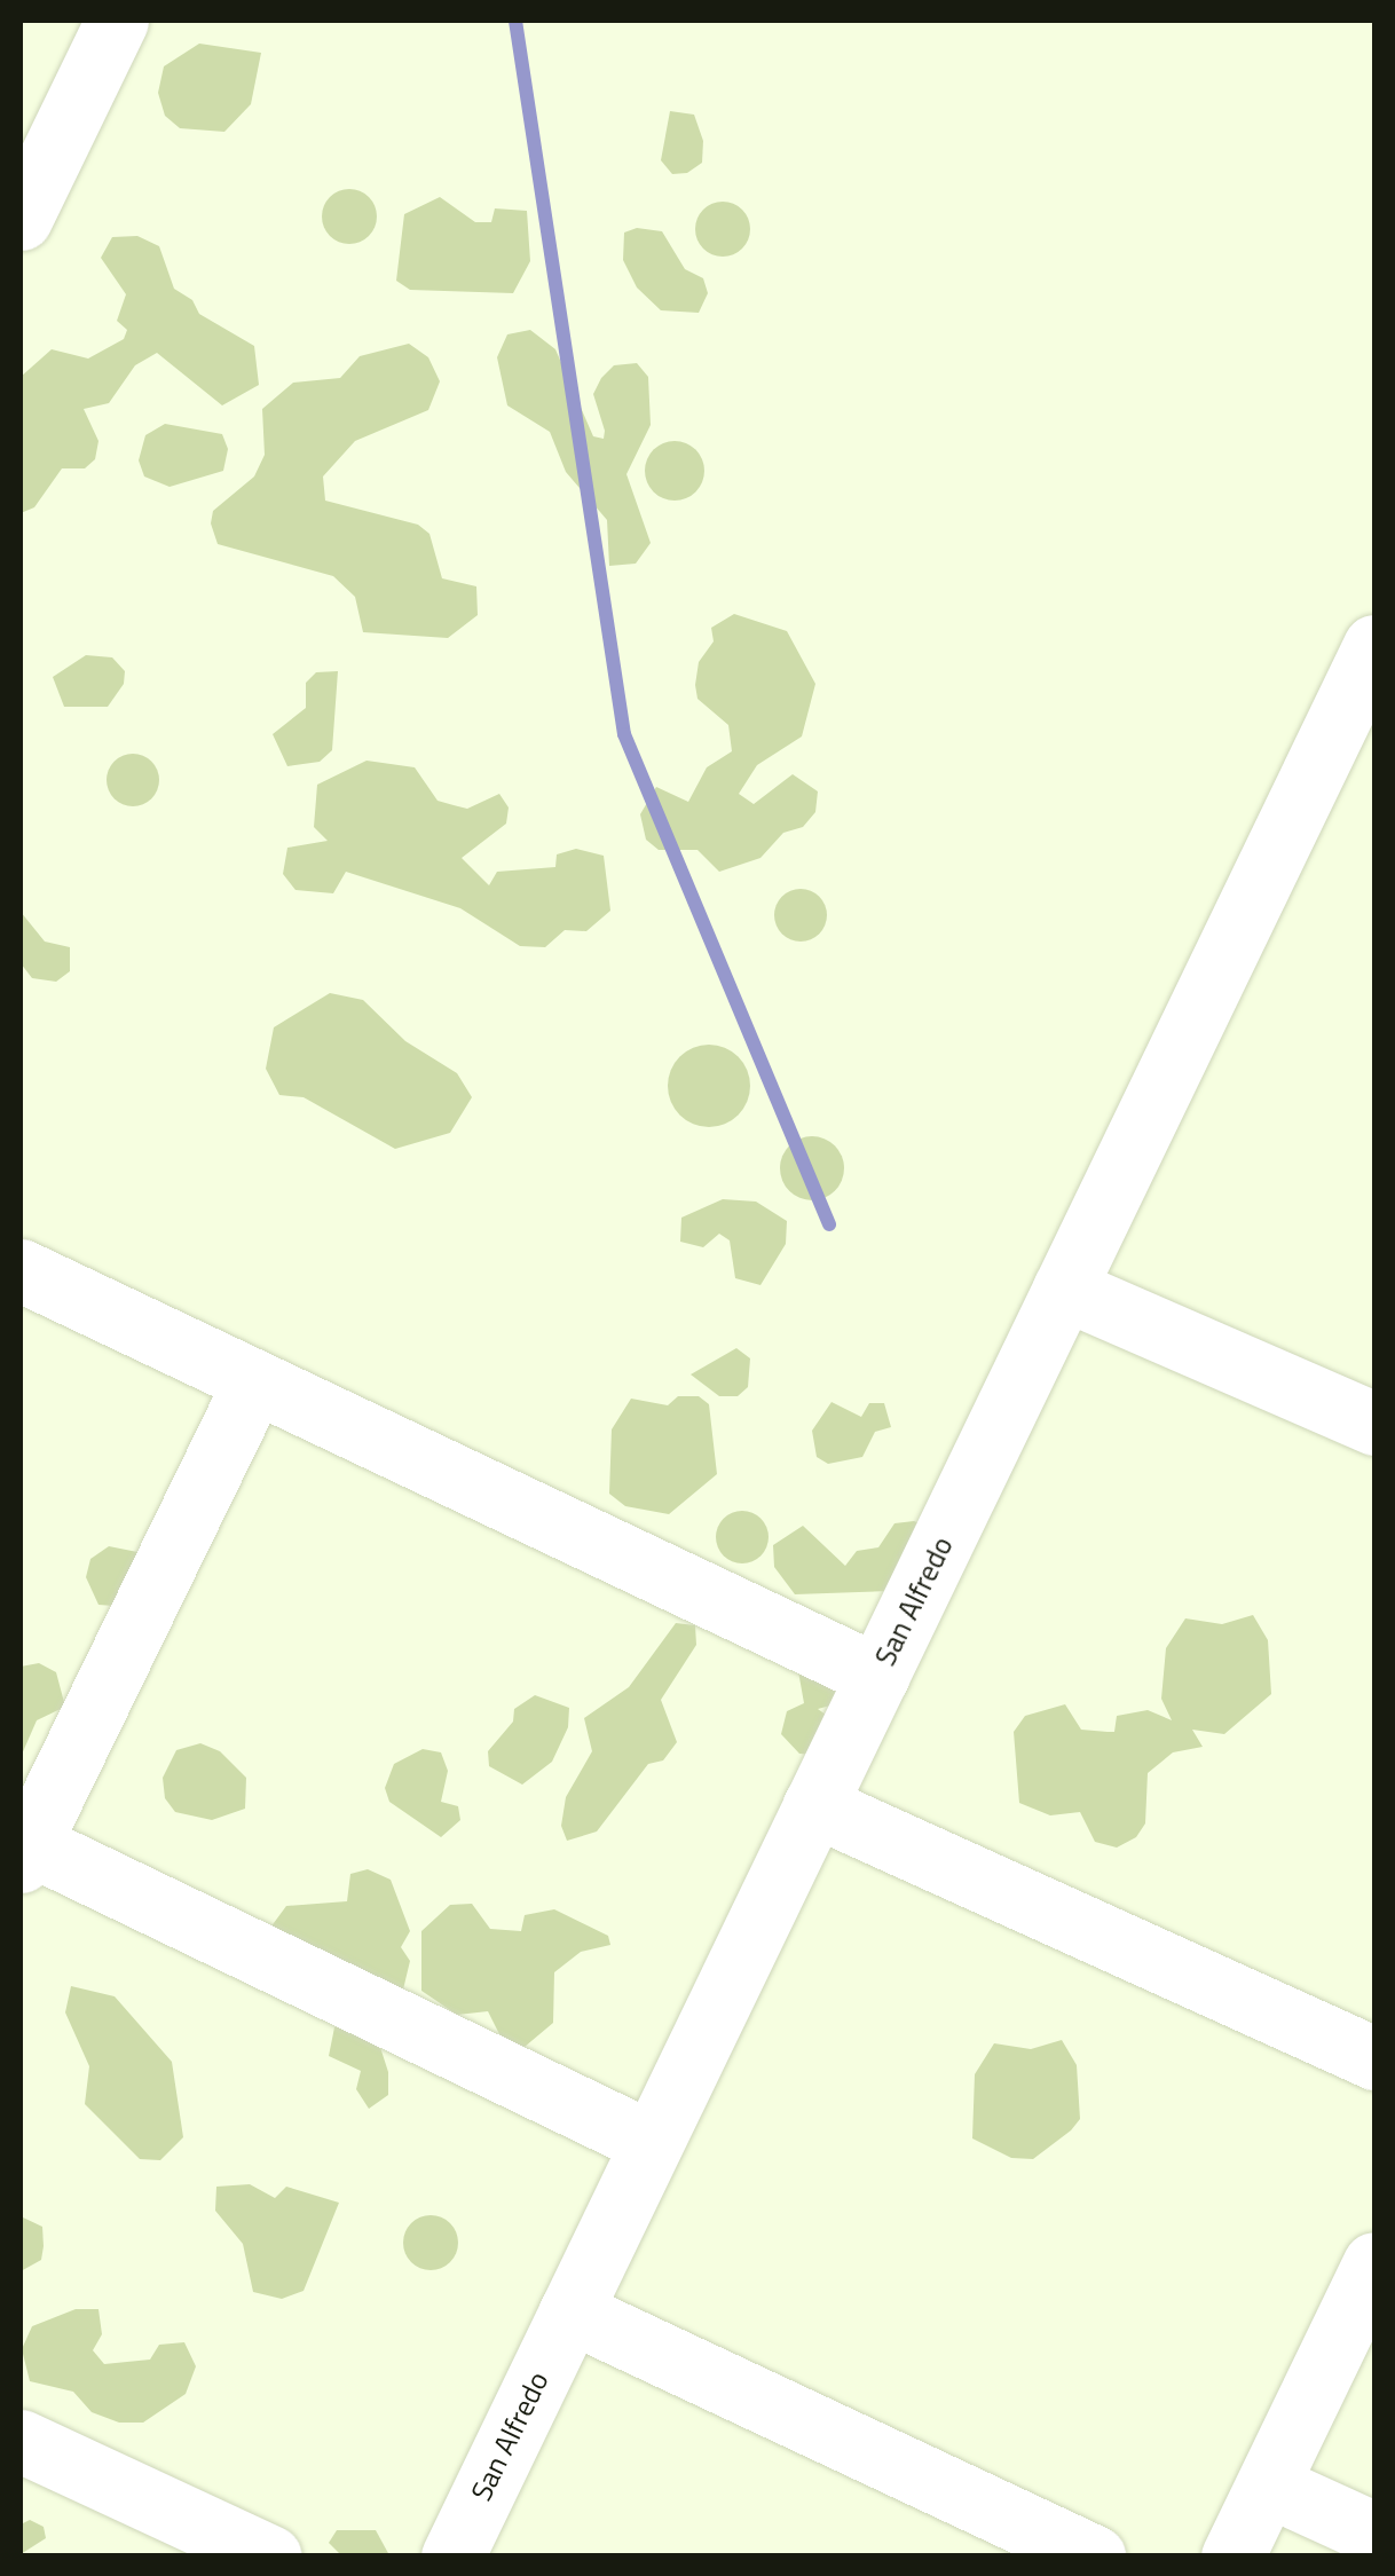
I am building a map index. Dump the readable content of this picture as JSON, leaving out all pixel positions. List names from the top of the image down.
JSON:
{
  "streets": {
    "street": ["San Alfredo"]
  }
}
